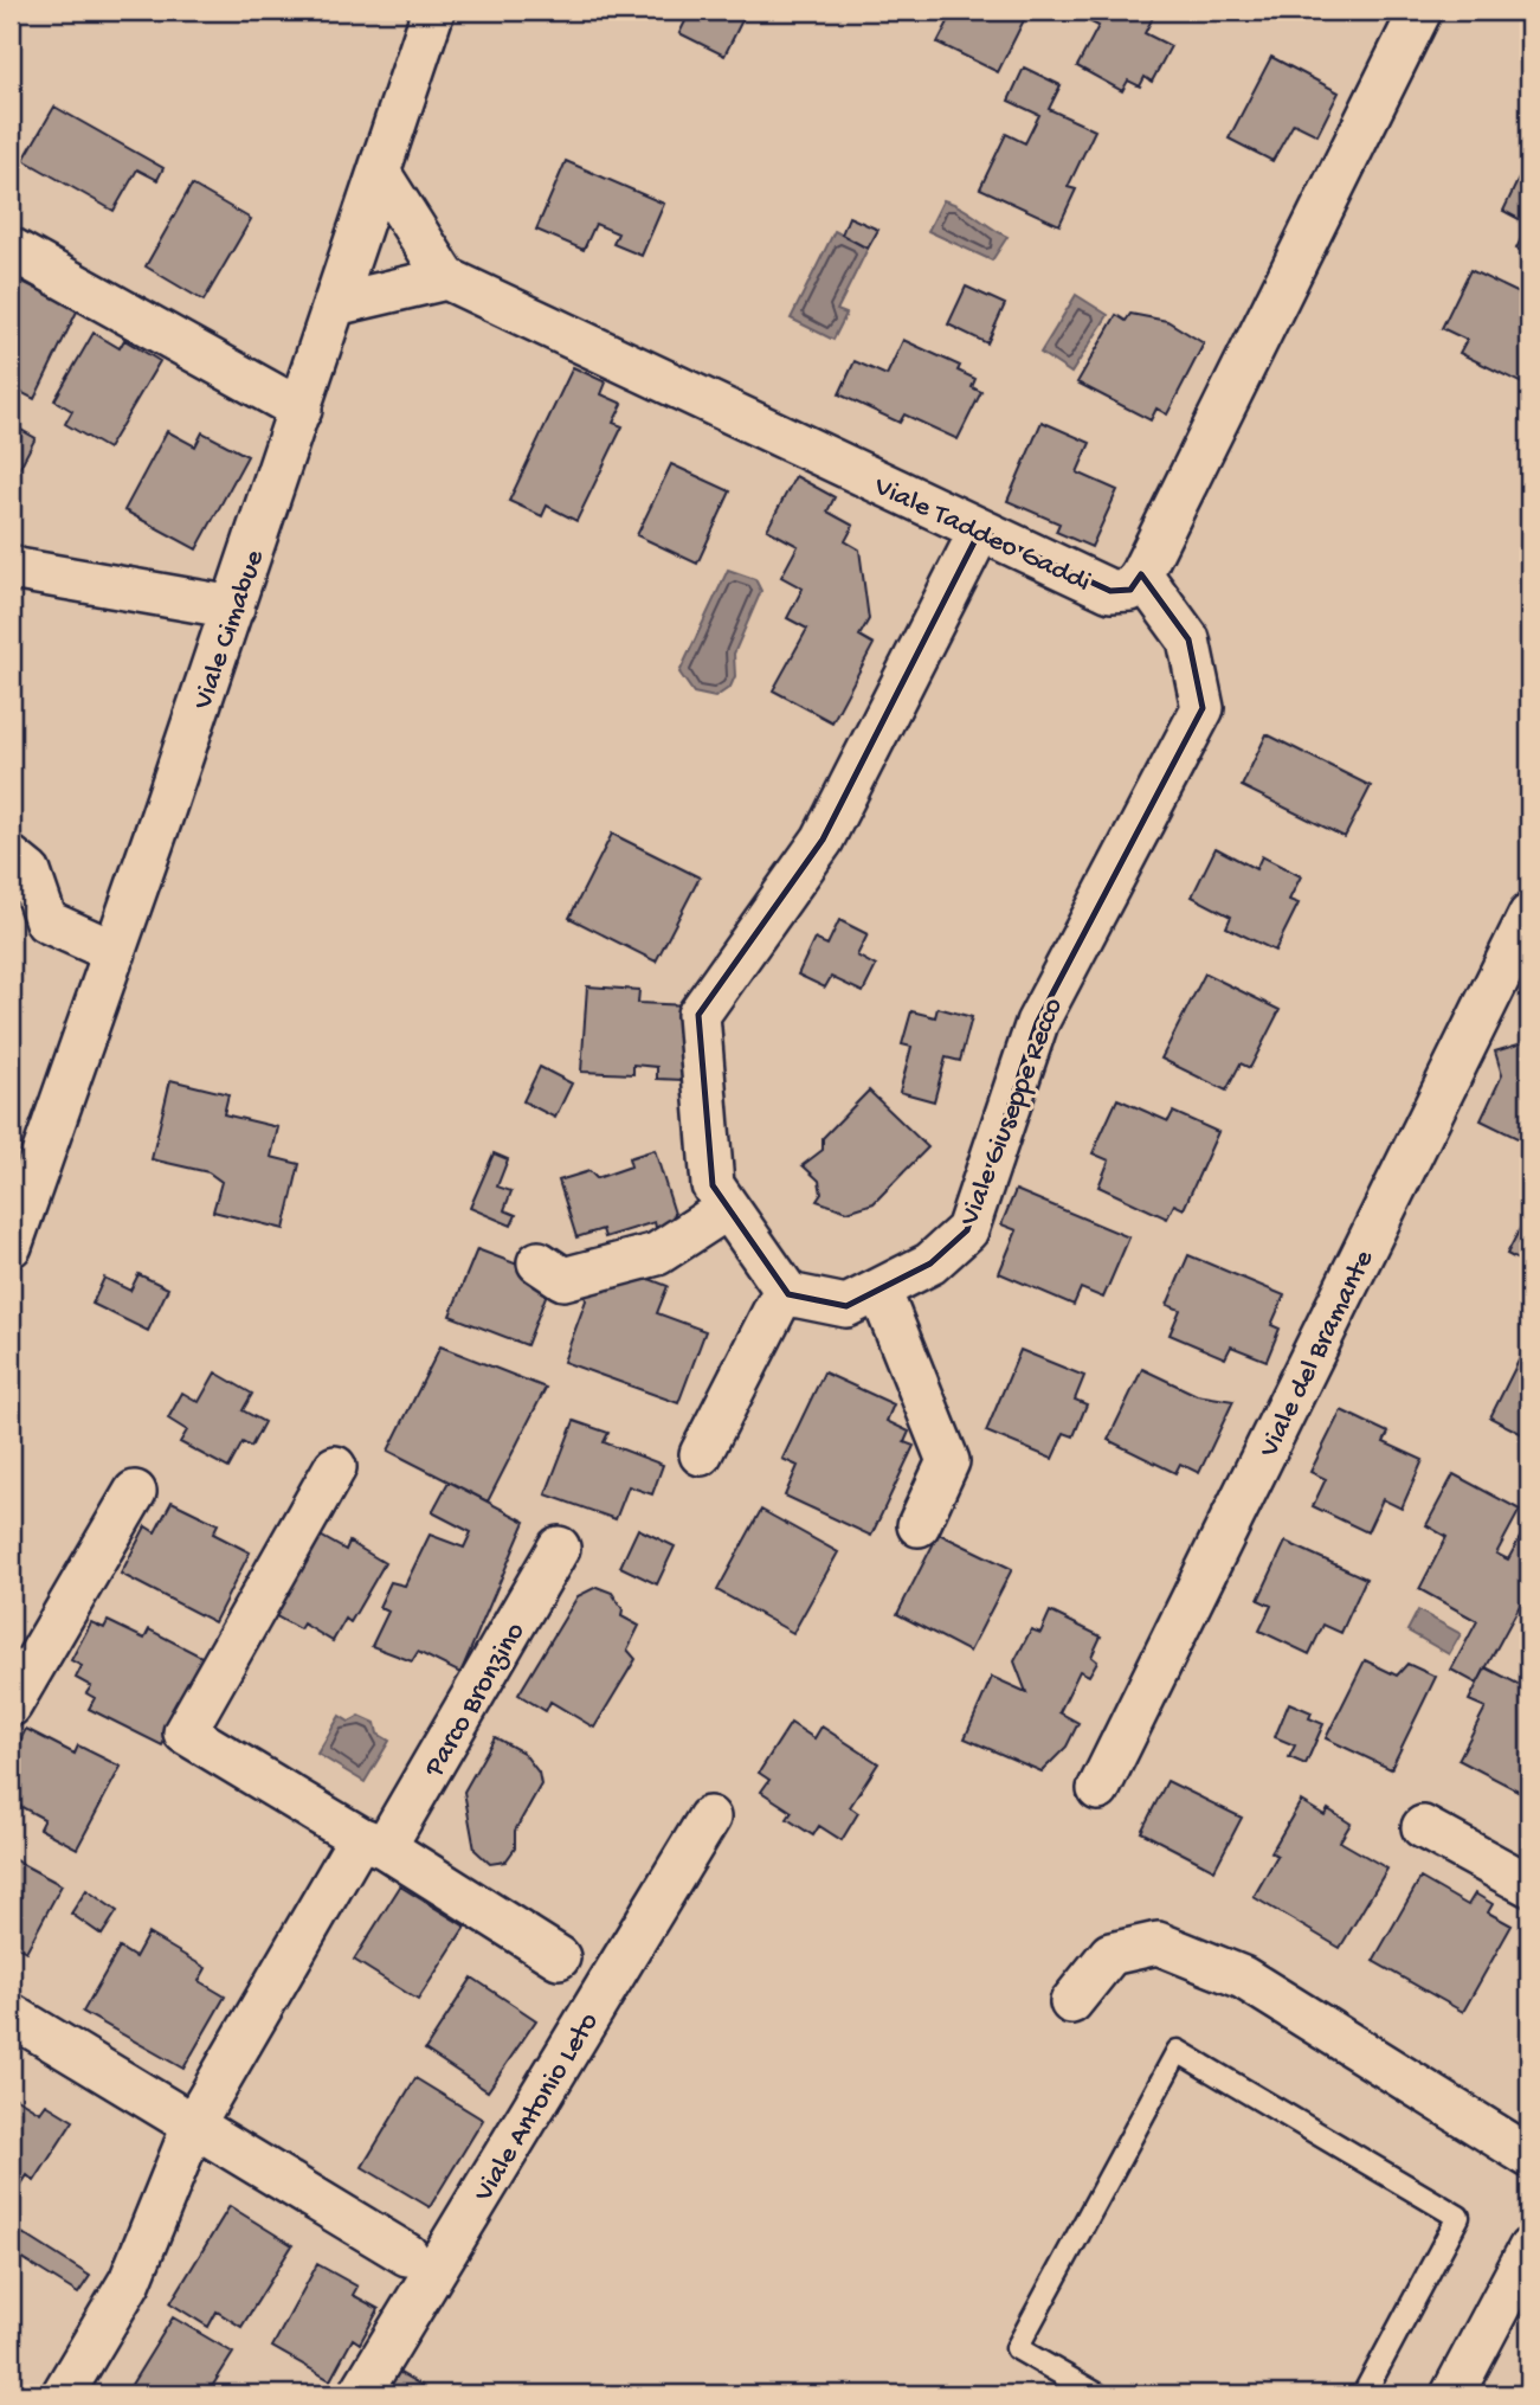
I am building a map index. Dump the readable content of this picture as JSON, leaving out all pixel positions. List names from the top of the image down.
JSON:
{
  "streets": {
    "street": [
      "Viale Taddeo Gaddi",
      "Viale Cimabue",
      "Viale Giuseppe Recco",
      "Viale del Bramante",
      "Parco Bronzino",
      "Viale Antonio Leto"
    ]
  },
  "crossings": [
    ["Viale Taddeo Gaddi", "Viale Giuseppe Recco"]
  ]
}
